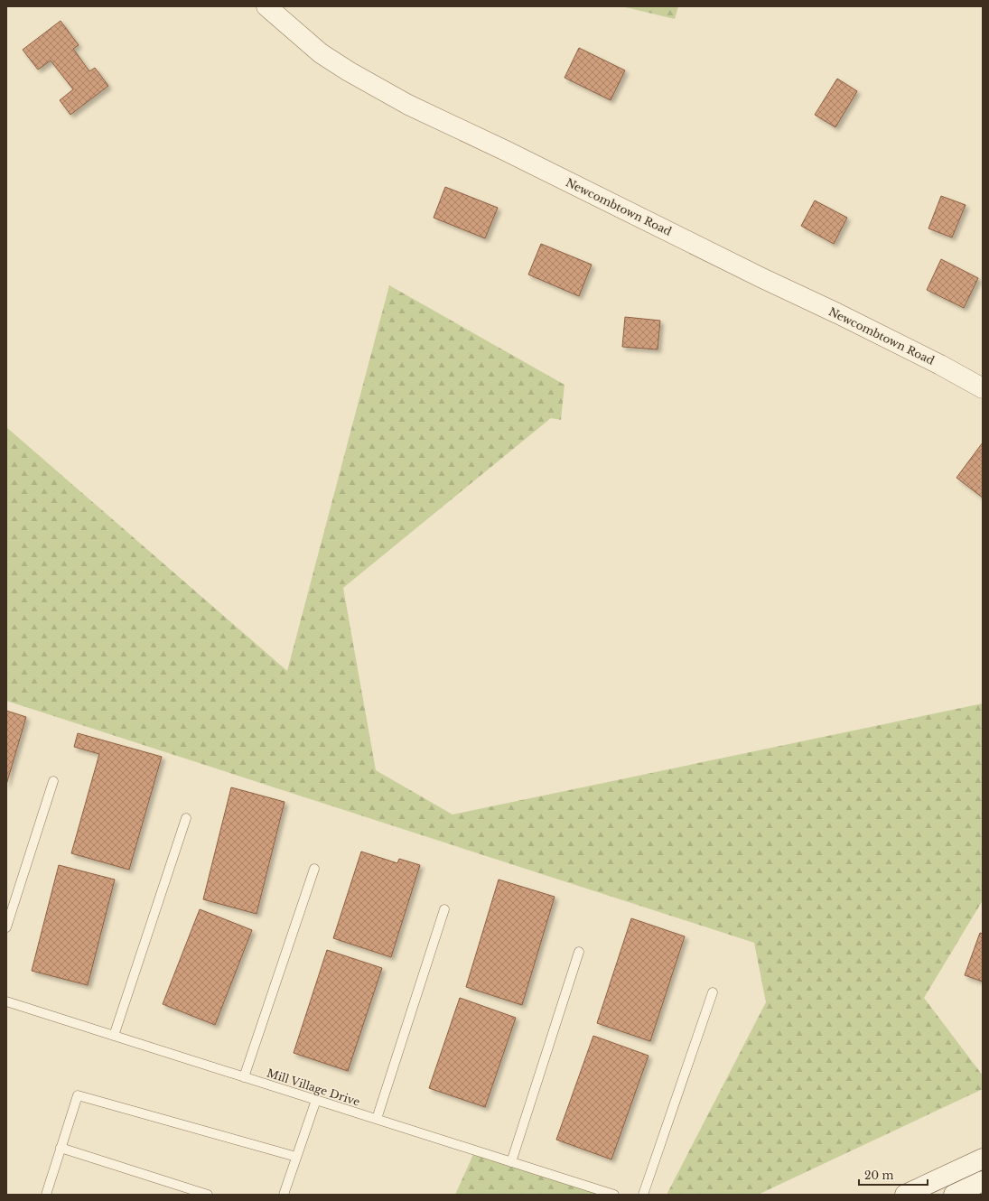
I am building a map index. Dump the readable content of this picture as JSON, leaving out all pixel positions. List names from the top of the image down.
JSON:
{
  "streets": {
    "street": ["Newcombtown Road"],
    "lane": ["Mill Village Drive"]
  },
  "scale_bar": "20 m"
}
